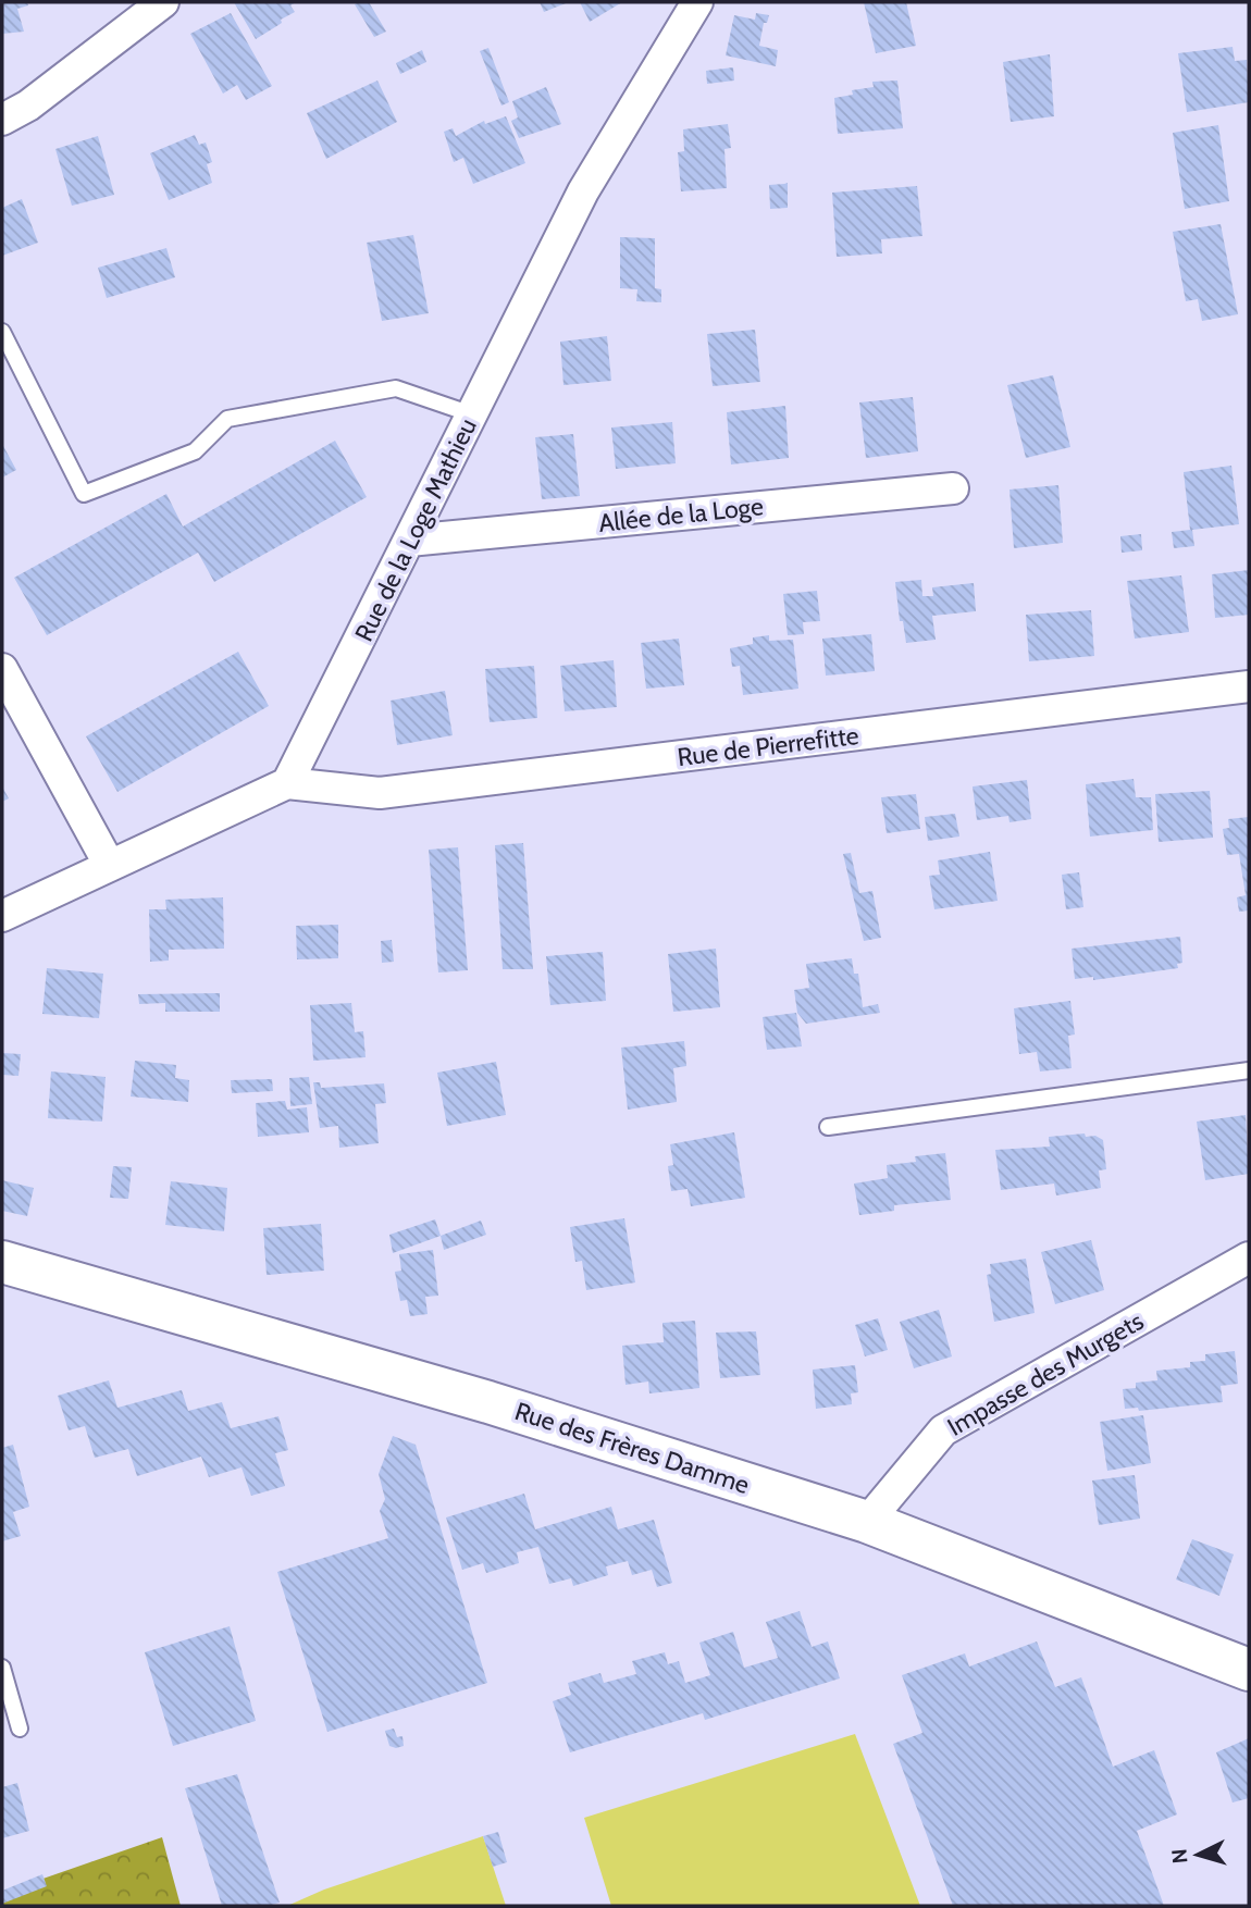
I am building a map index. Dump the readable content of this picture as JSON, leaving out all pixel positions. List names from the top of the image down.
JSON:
{
  "streets": {
    "street": [
      "Allée de la Loge",
      "Rue de la Loge Mathieu",
      "Rue de Pierrefitte",
      "Impasse des Murgets",
      "Rue des Frères Damme"
    ]
  },
  "crossings": [
    ["Allée de la Loge", "Rue de la Loge Mathieu"],
    ["Rue de la Loge Mathieu", "Rue de Pierrefitte"],
    ["Impasse des Murgets", "Rue des Frères Damme"]
  ],
  "north": "left"
}
